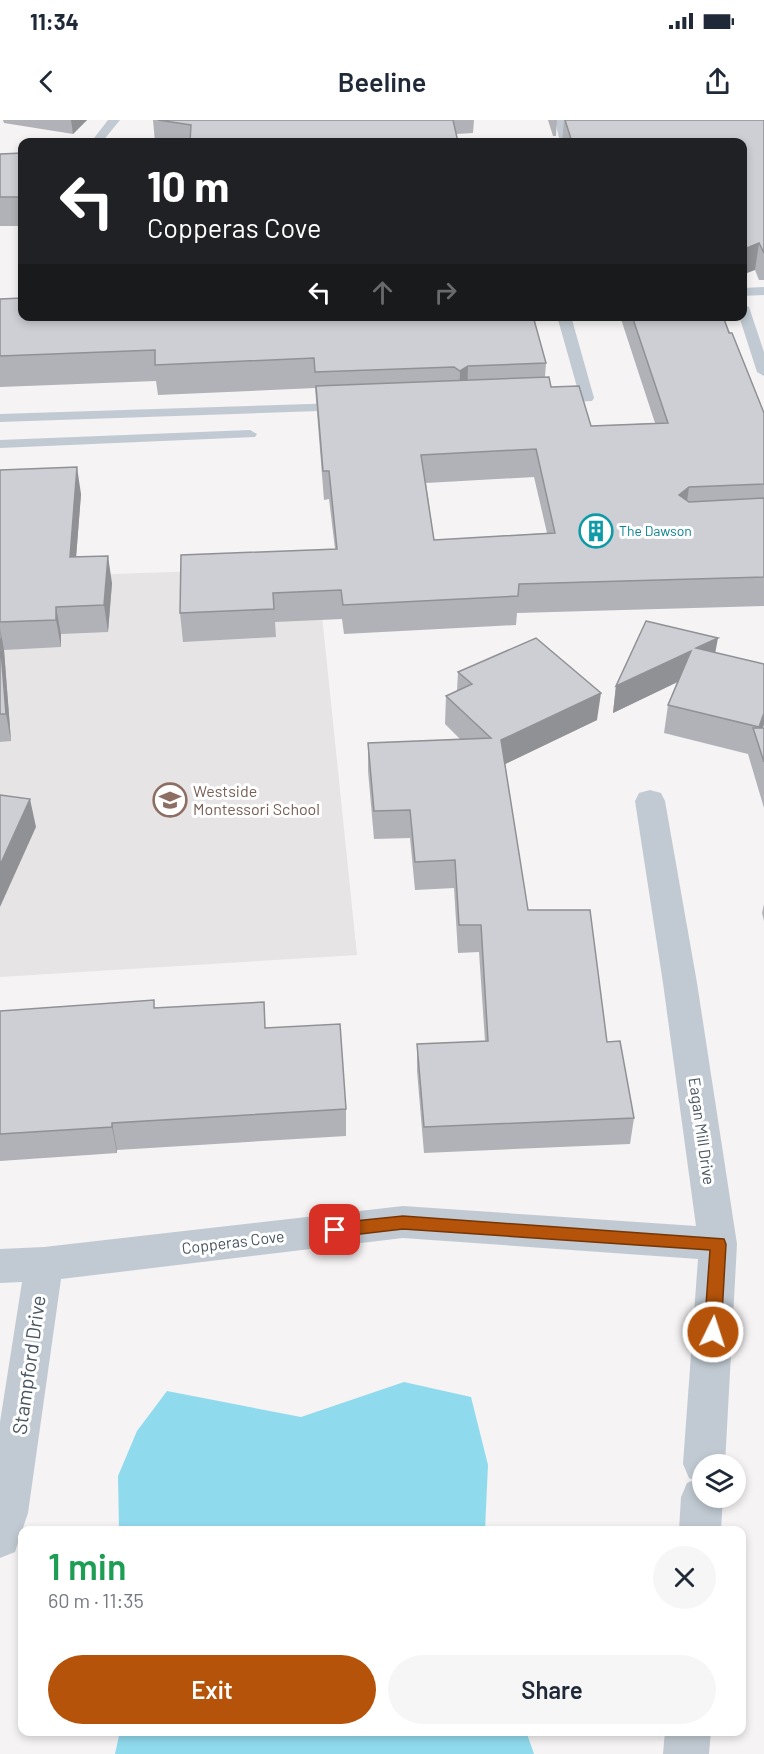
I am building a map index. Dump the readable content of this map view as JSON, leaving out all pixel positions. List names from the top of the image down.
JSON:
{
  "streets": {
    "street": ["Eagan Mill Drive", "Copperas Cove", "Stampford Drive"]
  },
  "crossings": [
    ["Eagan Mill Drive", "Copperas Cove"],
    ["Copperas Cove", "Stampford Drive"]
  ],
  "places": {
    "building": ["The Dawson"],
    "school or university": ["Westside Montessori School"]
  },
  "page": {
    "status": "11:34",
    "header": "Beeline",
    "turn": ["10 m", "Copperas Cove"],
    "heading": ["1 min", "60 m · 11:35"],
    "buttons": ["Exit", "Share"]
  }
}
